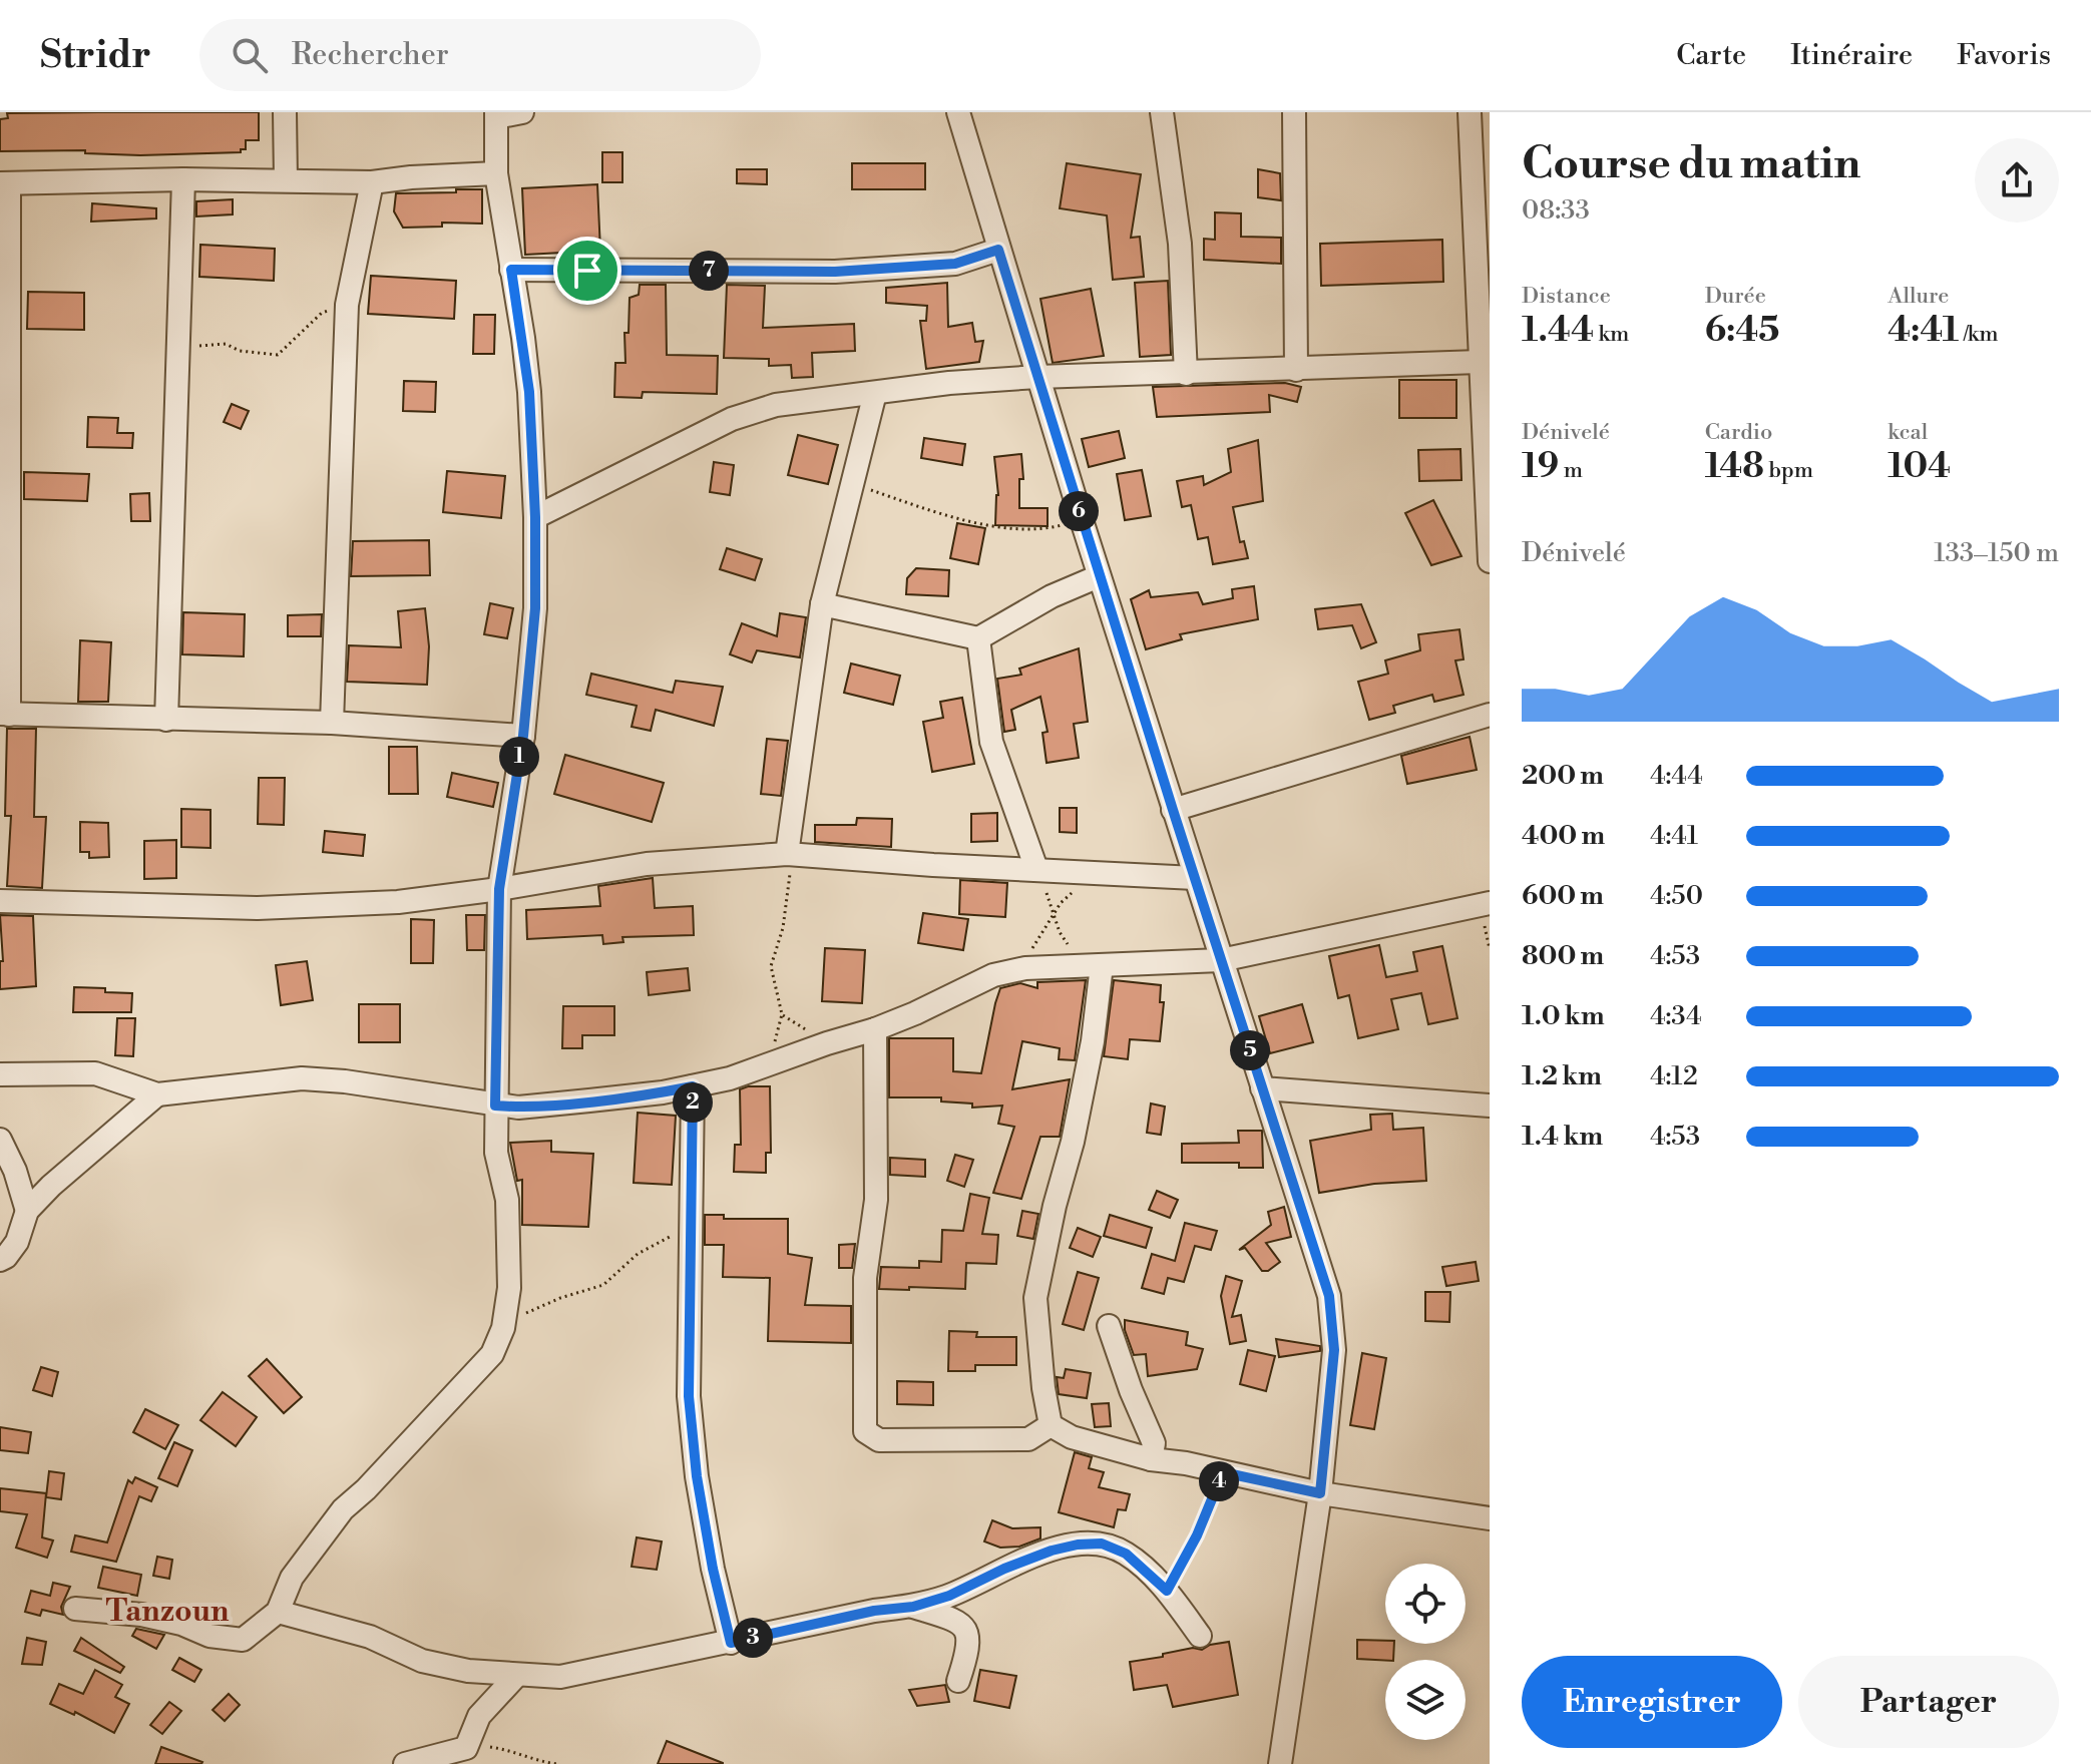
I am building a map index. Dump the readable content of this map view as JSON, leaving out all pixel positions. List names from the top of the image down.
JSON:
{
  "districts": ["Tanzoun"],
  "page": {
    "header": "Stridr",
    "search": "Rechercher",
    "nav": ["Carte", "Itinéraire", "Favoris"],
    "heading": ["Course du matin", "08:33"],
    "stats": [
      ["Distance", "1.44 km"],
      ["Durée", "6:45"],
      ["Allure", "4:41 /km"],
      ["Dénivelé", "19 m"],
      ["Cardio", "148 bpm"],
      ["kcal", "104"]
    ],
    "pins": [
      "7",
      "6",
      "1",
      "5",
      "2",
      "4",
      "3"
    ],
    "chart": ["Dénivelé", "133–150 m"],
    "list": [
      {
        "name": "200 m",
        "note": "4:44"
      },
      {
        "name": "400 m",
        "note": "4:41"
      },
      {
        "name": "600 m",
        "note": "4:50"
      },
      {
        "name": "800 m",
        "note": "4:53"
      },
      {
        "name": "1.0 km",
        "note": "4:34"
      },
      {
        "name": "1.2 km",
        "note": "4:12"
      },
      {
        "name": "1.4 km",
        "note": "4:53"
      }
    ],
    "buttons": ["Enregistrer", "Partager"]
  }
}
